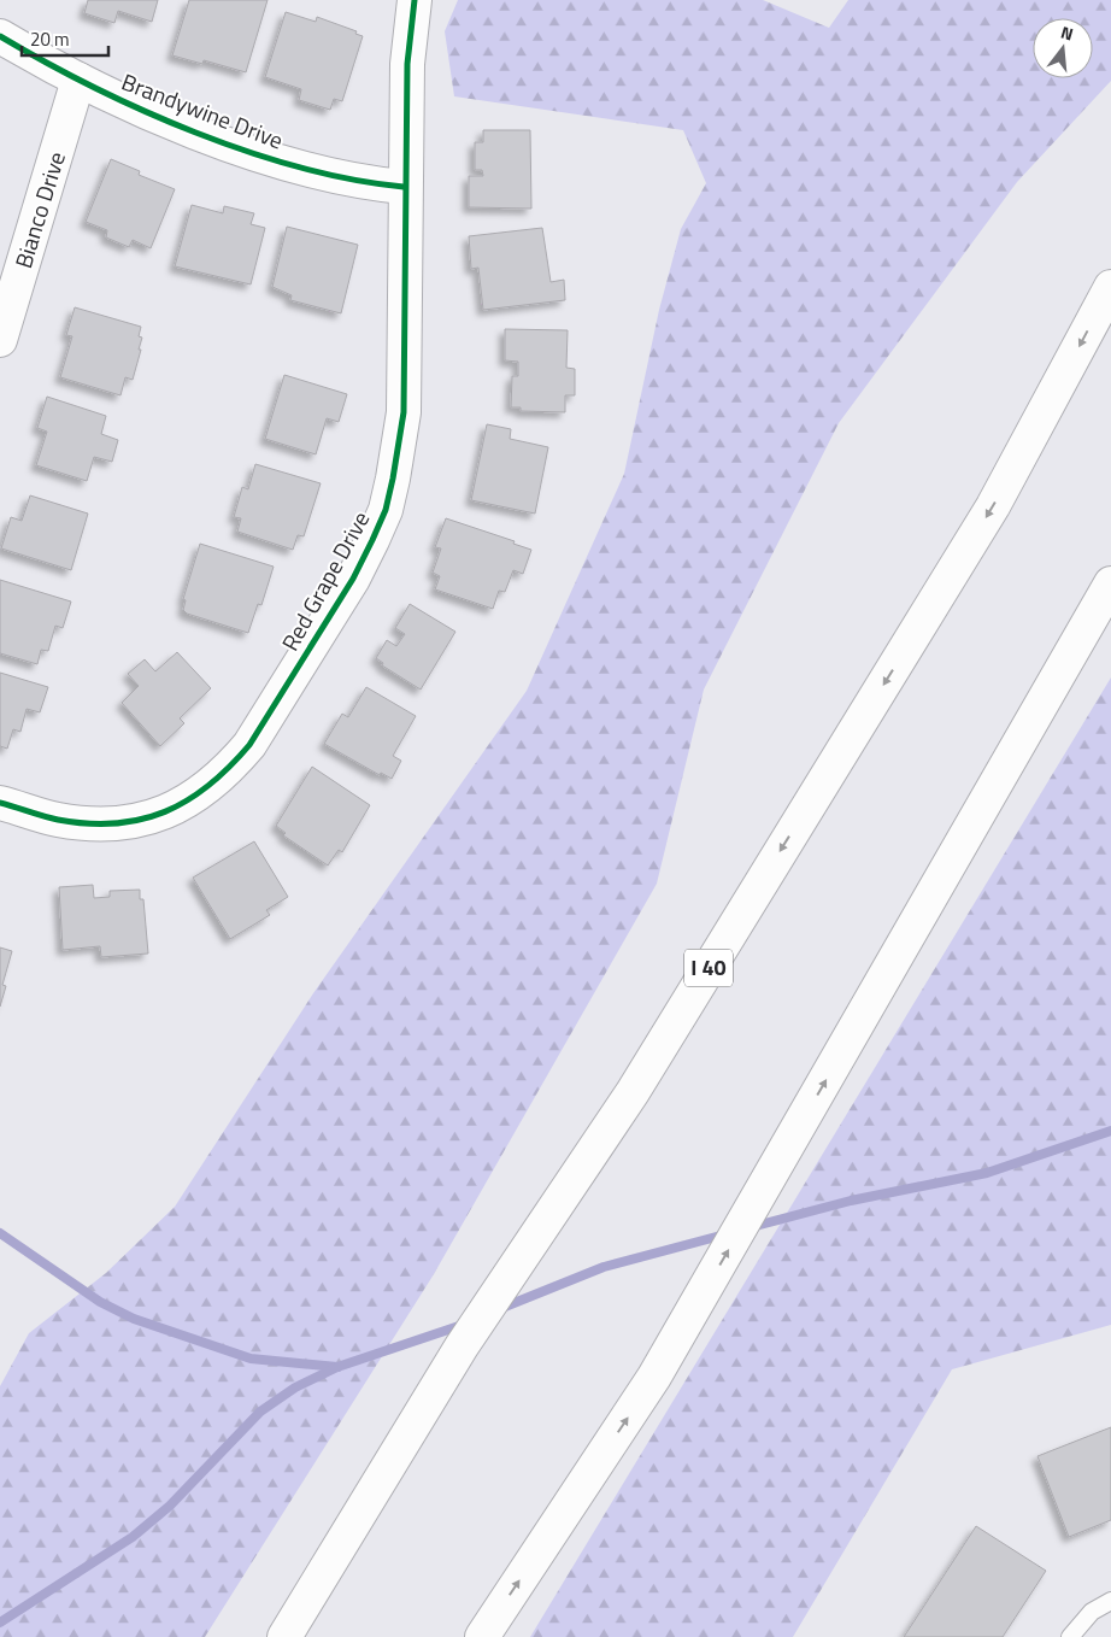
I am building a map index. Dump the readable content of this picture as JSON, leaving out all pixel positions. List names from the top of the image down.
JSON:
{
  "streets": {
    "main road": [
      "Brandywine Drive",
      "Bianco Drive",
      "Red Grape Drive",
      "I 40"
    ]
  },
  "crossings": [
    ["Brandywine Drive", "Bianco Drive"],
    ["Brandywine Drive", "Red Grape Drive"]
  ],
  "scale_bar": "20 m",
  "north": "top"
}
